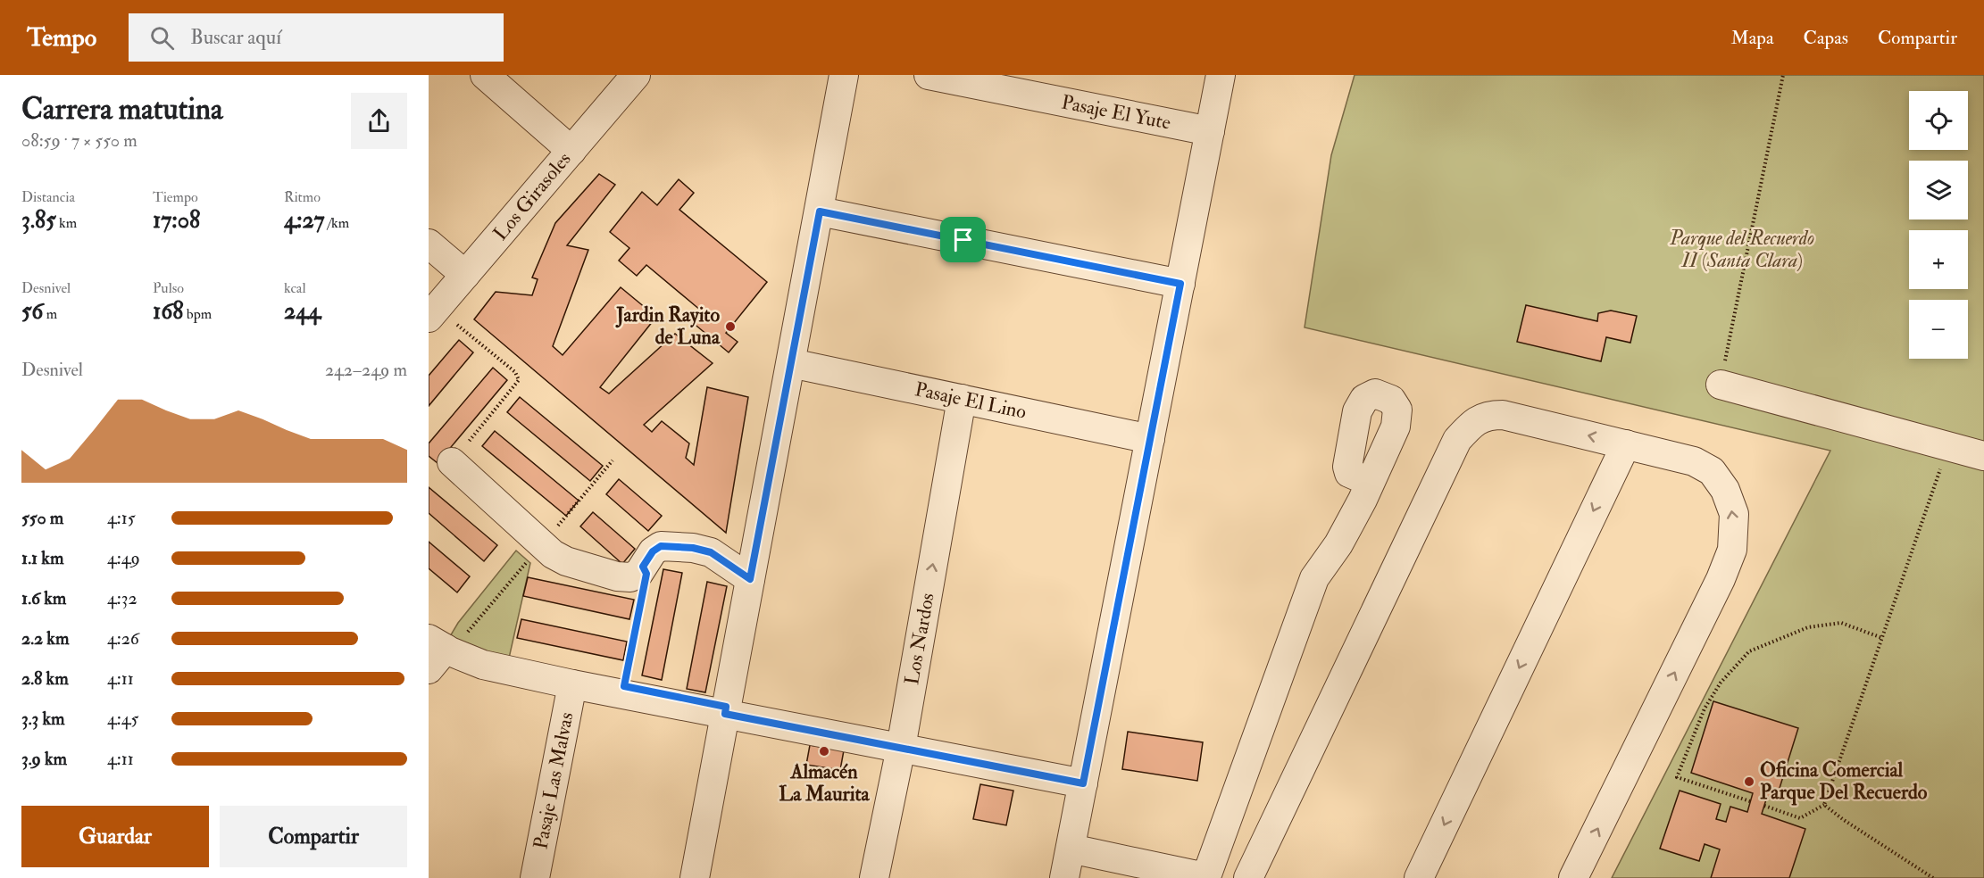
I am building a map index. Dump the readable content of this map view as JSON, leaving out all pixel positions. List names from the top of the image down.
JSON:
{
  "streets": {
    "street": [
      "Pasaje El Yute",
      "Los Girasoles",
      "Pasaje El Lino",
      "Los Nardos",
      "Pasaje Las Malvas"
    ]
  },
  "crossings": [
    ["Pasaje El Lino", "Los Nardos"]
  ],
  "parks": ["Parque del Recuerdo II (Santa Clara)"],
  "places": ["Jardin Rayito de Luna", "Almacén La Maurita", "Oficina Comercial Parque Del Recuerdo"],
  "page": {
    "header": "Tempo",
    "search": "Buscar aquí",
    "nav": ["Mapa", "Capas", "Compartir"],
    "heading": ["Carrera matutina", "08:59 · 7 × 550 m"],
    "map_buttons": ["+", "−"],
    "stats": [
      ["Distancia", "3.85 km"],
      ["Tiempo", "17:08"],
      ["Ritmo", "4:27 /km"],
      ["Desnivel", "56 m"],
      ["Pulso", "168 bpm"],
      ["kcal", "244"]
    ],
    "chart": ["Desnivel", "242–249 m"],
    "list": [
      {
        "name": "550 m",
        "note": "4:15"
      },
      {
        "name": "1.1 km",
        "note": "4:49"
      },
      {
        "name": "1.6 km",
        "note": "4:32"
      },
      {
        "name": "2.2 km",
        "note": "4:26"
      },
      {
        "name": "2.8 km",
        "note": "4:11"
      },
      {
        "name": "3.3 km",
        "note": "4:45"
      },
      {
        "name": "3.9 km",
        "note": "4:11"
      }
    ],
    "buttons": ["Guardar", "Compartir"]
  }
}
